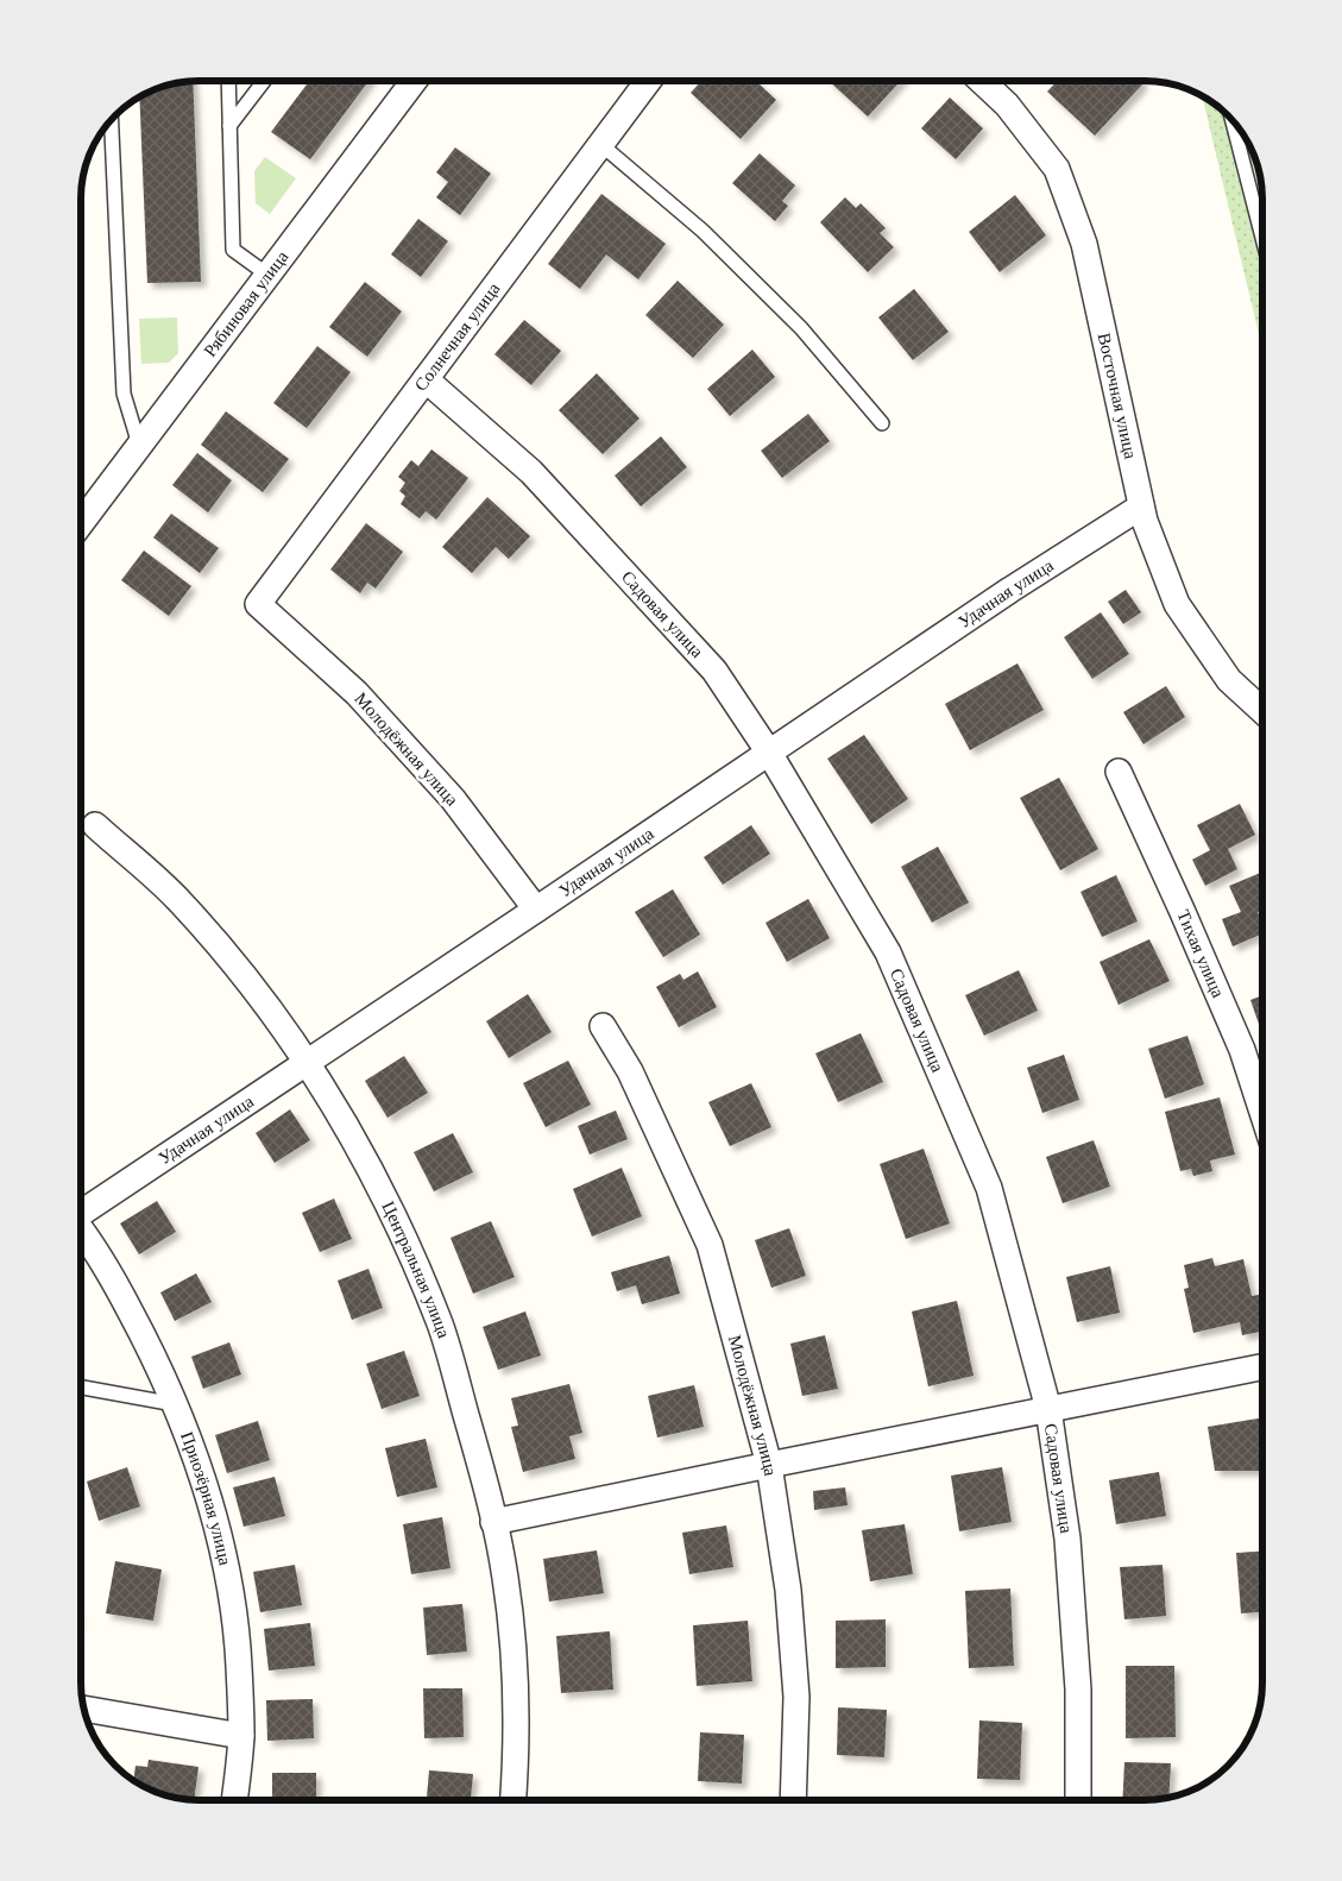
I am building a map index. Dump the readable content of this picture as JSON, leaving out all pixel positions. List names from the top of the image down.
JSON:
{
  "streets": {
    "street": [
      "Рябиновая улица",
      "Солнечная улица",
      "Восточная улица",
      "Удачная улица",
      "Садовая улица",
      "Молодёжная улица",
      "Тихая улица",
      "Центральная улица",
      "Приозёрная улица"
    ]
  },
  "crossings": [
    ["Солнечная улица", "Садовая улица"],
    ["Солнечная улица", "Молодёжная улица"],
    ["Восточная улица", "Удачная улица"],
    ["Удачная улица", "Садовая улица"],
    ["Удачная улица", "Молодёжная улица"],
    ["Удачная улица", "Центральная улица"]
  ]
}
